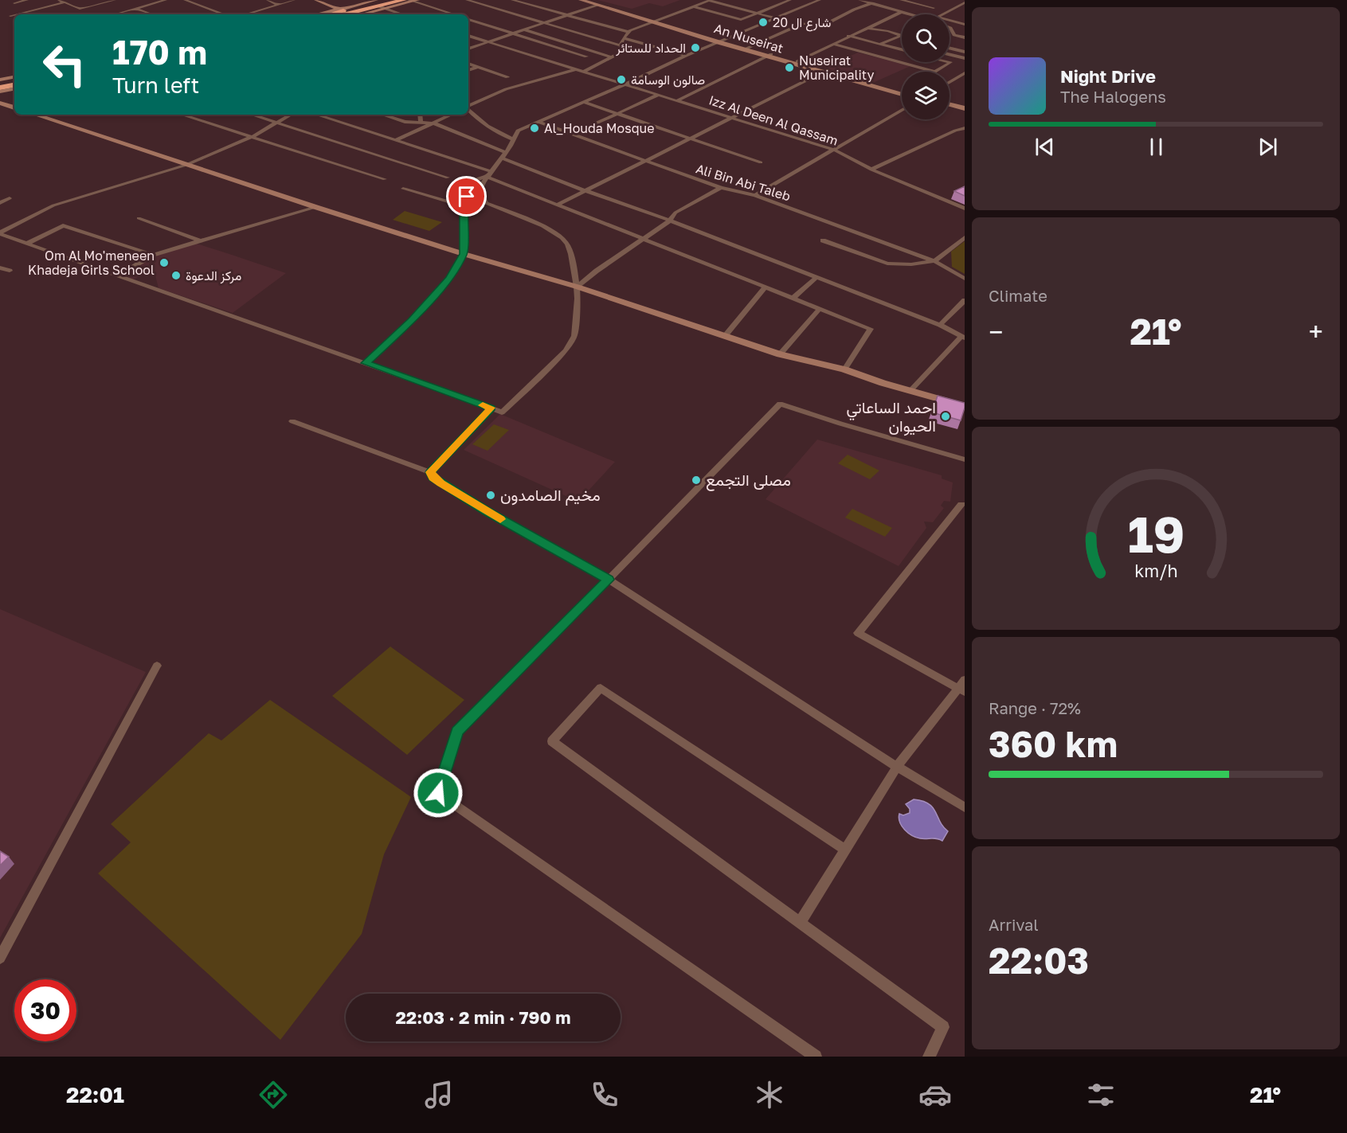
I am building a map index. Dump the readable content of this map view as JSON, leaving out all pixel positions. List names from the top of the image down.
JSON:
{
  "streets": {
    "street": ["An Nuseirat", "Izz Al Deen Al Qassam", "Ali Bin Abi Taleb"]
  },
  "places": [
    "شارع ال 20",
    "الحداد للستائر",
    "Nuseirat Municipality",
    "صالون الوسامة",
    "Al_Houda Mosque",
    "Om Al Mo'meneen Khadeja Girls School",
    "مركز الدعوة",
    "احمد الساعاتي الحيوان",
    "مصلى التجمع",
    "مخيم الصامدون"
  ],
  "page": {
    "turn": ["170 m", "Turn left"],
    "song": ["Night Drive", "The Halogens"],
    "tile": [
      "Climate",
      ["Range · 72%", "360 km"],
      ["Arrival", "22:03"]
    ],
    "heat": ["−", "21°", "+"],
    "limit": "30",
    "trip": "22:03 · 2 min · 790 m",
    "tabs": ["22:01", "21°"],
    "gauge": ["19", "km/h"]
  }
}
